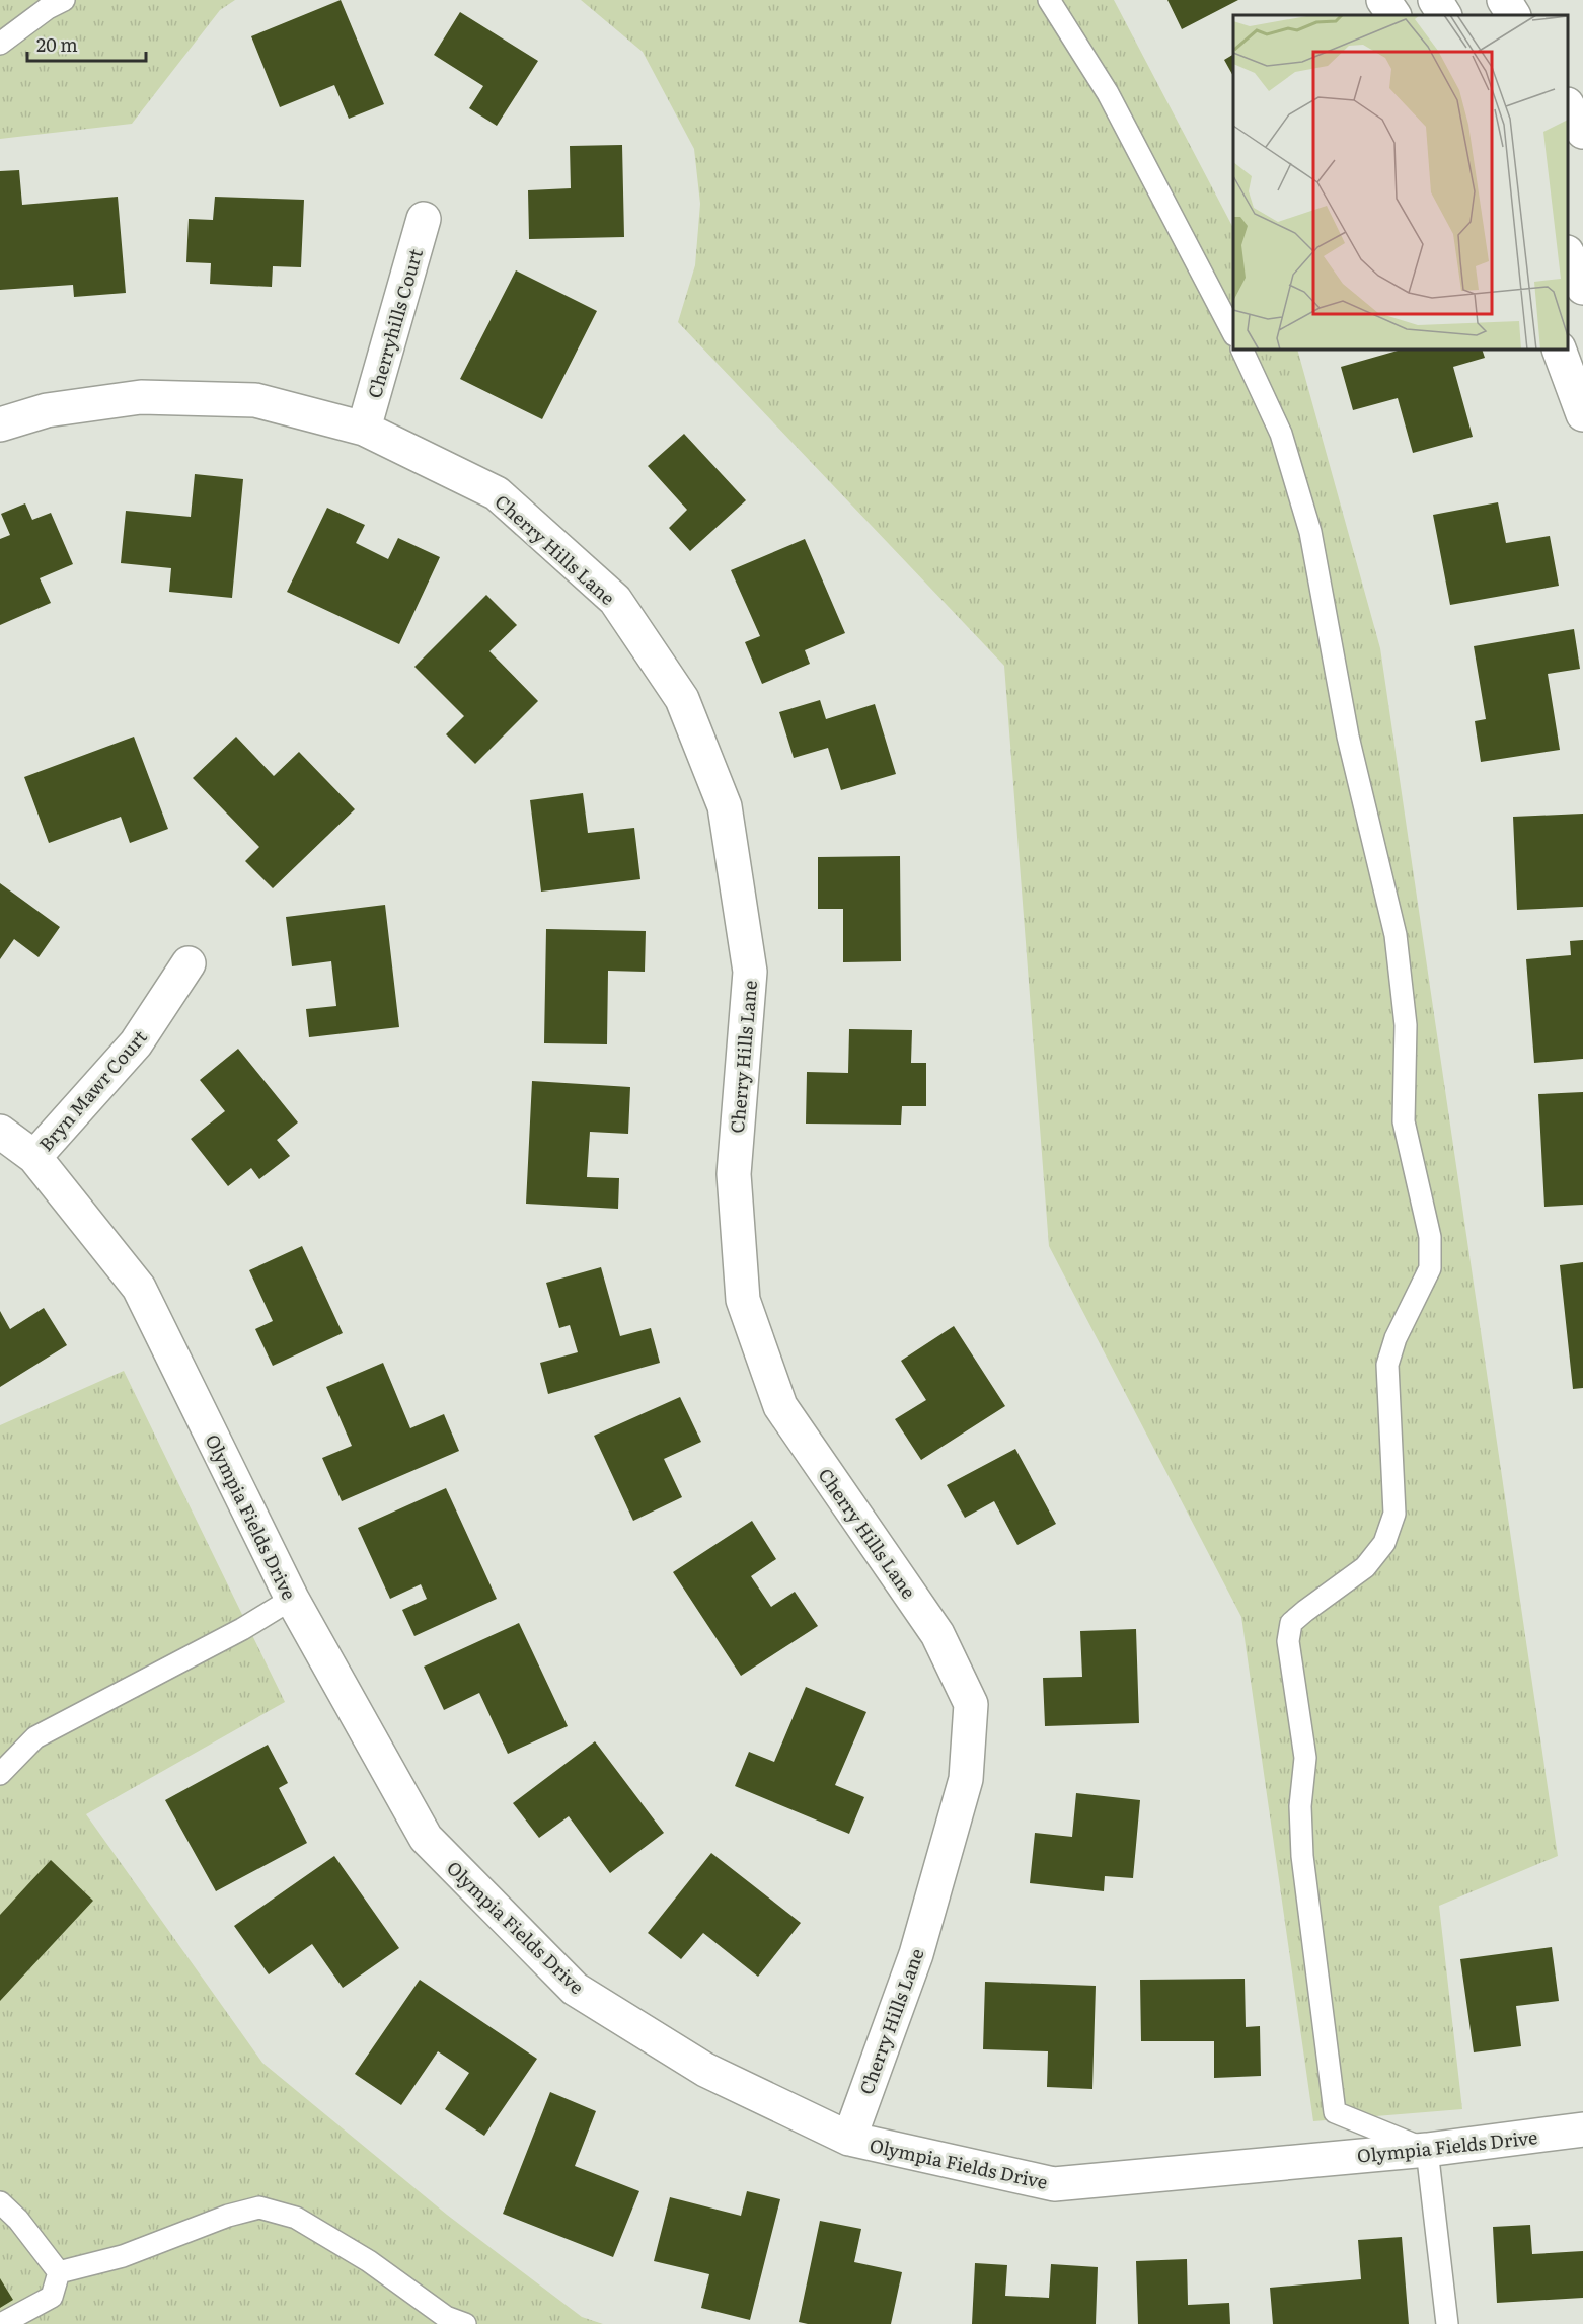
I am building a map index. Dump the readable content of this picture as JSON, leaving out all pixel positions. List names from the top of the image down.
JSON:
{
  "streets": {
    "street": [
      "Cherryhills Court",
      "Cherry Hills Lane",
      "Bryn Mawr Court",
      "Olympia Fields Drive"
    ]
  },
  "crossings": [
    ["Cherryhills Court", "Cherry Hills Lane"],
    ["Cherry Hills Lane", "Olympia Fields Drive"],
    ["Bryn Mawr Court", "Olympia Fields Drive"]
  ],
  "scale_bar": "20 m"
}
